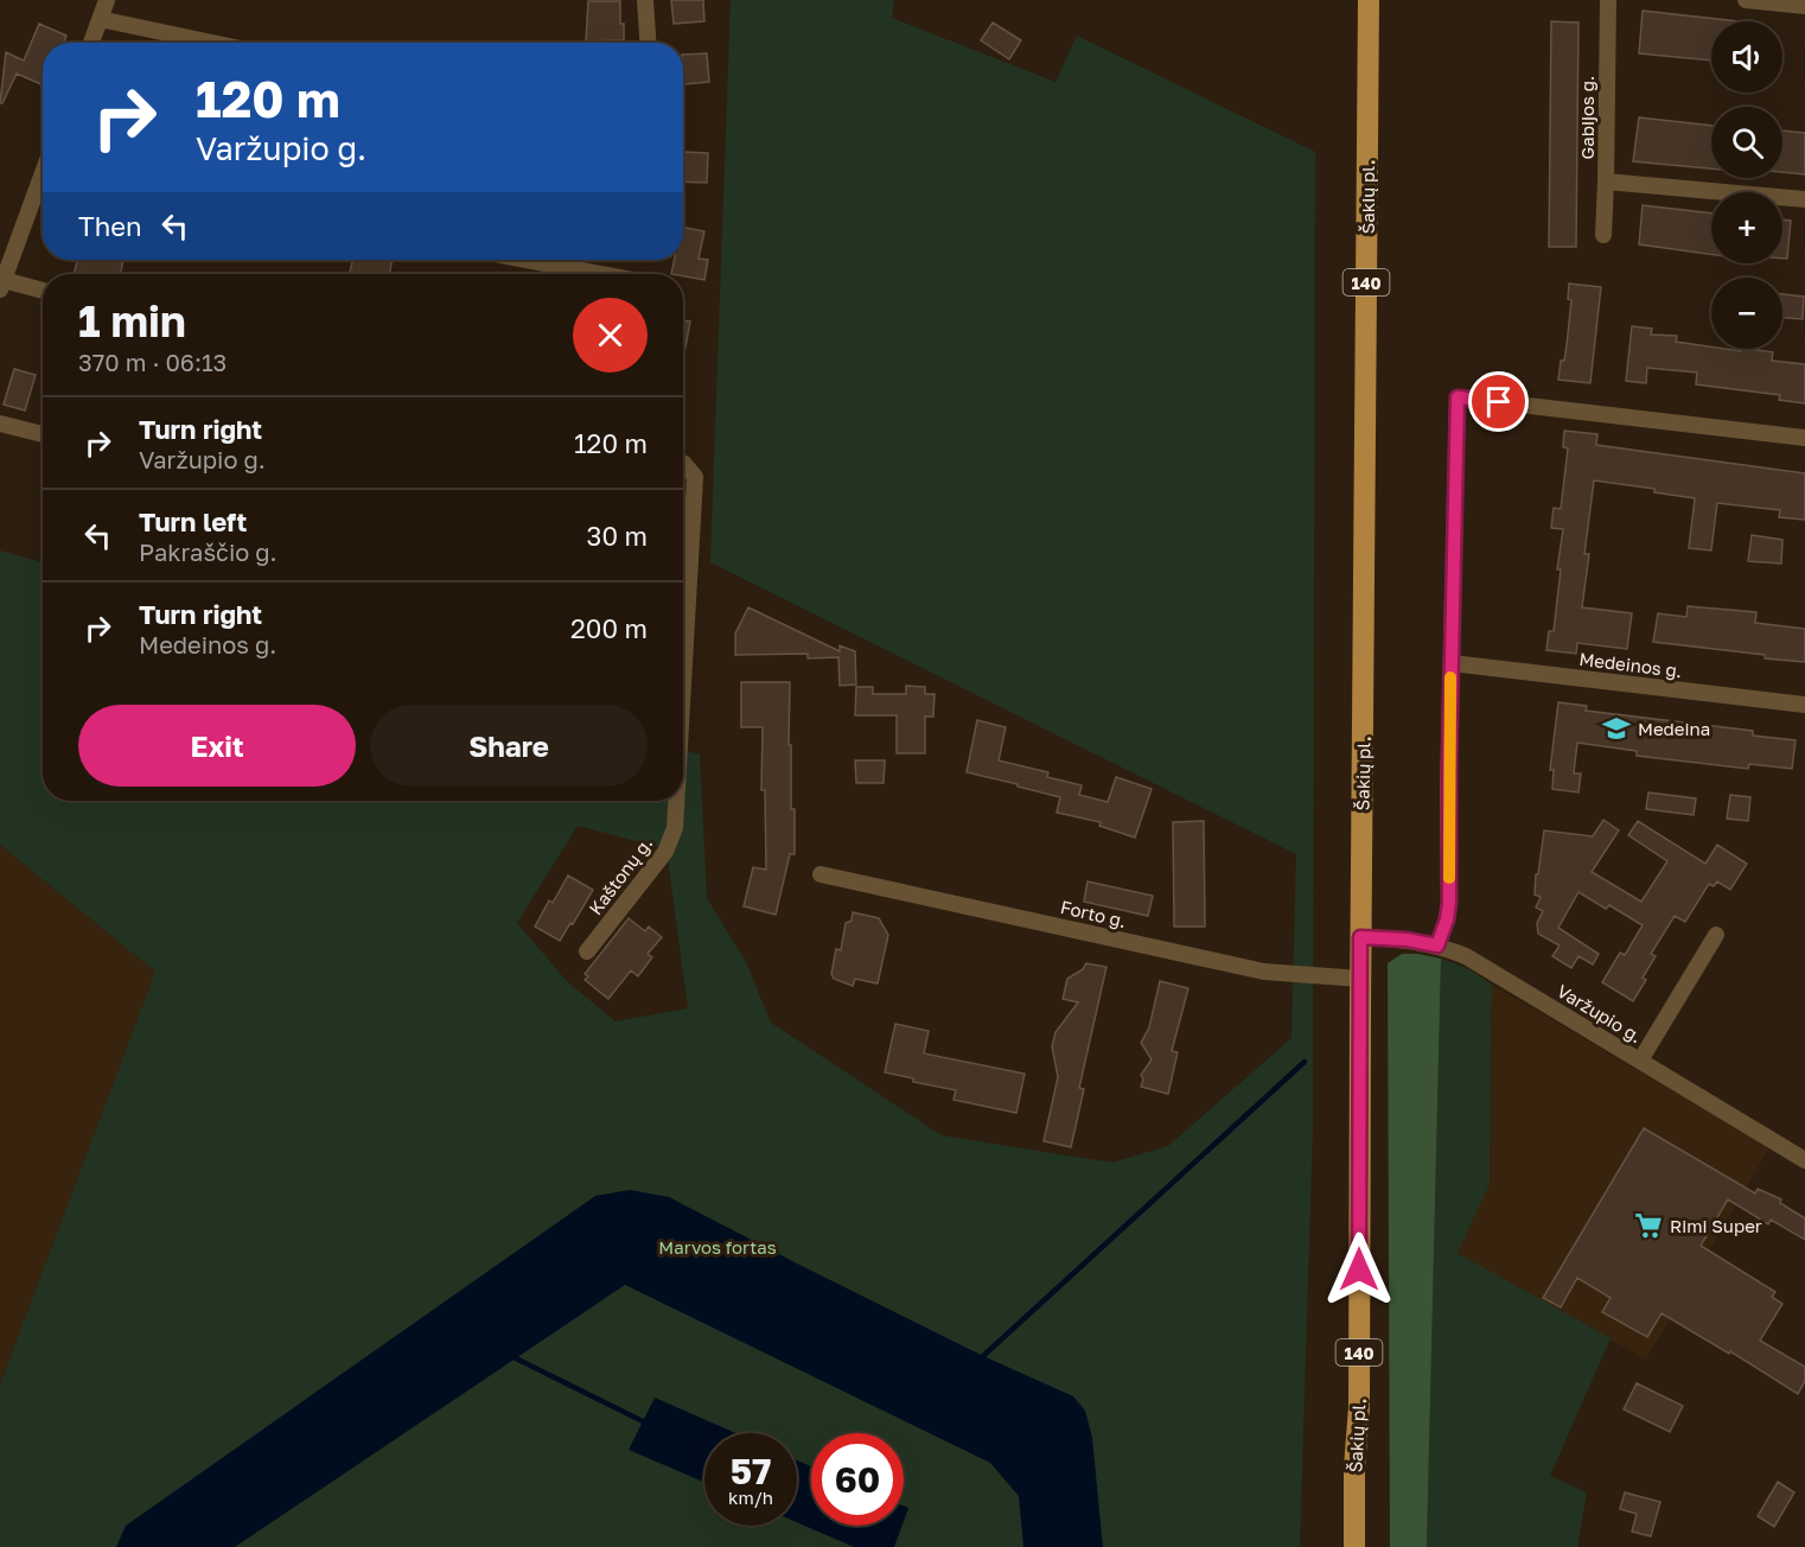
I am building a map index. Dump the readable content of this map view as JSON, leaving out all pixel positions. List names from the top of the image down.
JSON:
{
  "streets": {
    "main road": ["Šakių pl.", "140"],
    "street": [
      "Gabijos g.",
      "Medeinos g.",
      "Kaštonų g.",
      "Forto g.",
      "Varžupio g."
    ]
  },
  "crossings": [
    ["Šakių pl.", "Forto g."],
    ["Šakių pl.", "Varžupio g."]
  ],
  "parks": ["Marvos fortas"],
  "places": {
    "school or university": ["Medeina"],
    "supermarket": ["Rimi Super"]
  },
  "page": {
    "map_buttons": ["+", "−"],
    "turn": ["120 m", "Varžupio g."],
    "then": "Then",
    "heading": ["1 min", "370 m · 06:13"],
    "list": [
      {
        "name": "Turn right",
        "note": "Varžupio g.",
        "value": "120 m"
      },
      {
        "name": "Turn left",
        "note": "Pakraščio g.",
        "value": "30 m"
      },
      {
        "name": "Turn right",
        "note": "Medeinos g.",
        "value": "200 m"
      }
    ],
    "buttons": ["Exit", "Share"],
    "speed": "57 km/h",
    "limit": "60"
  }
}
